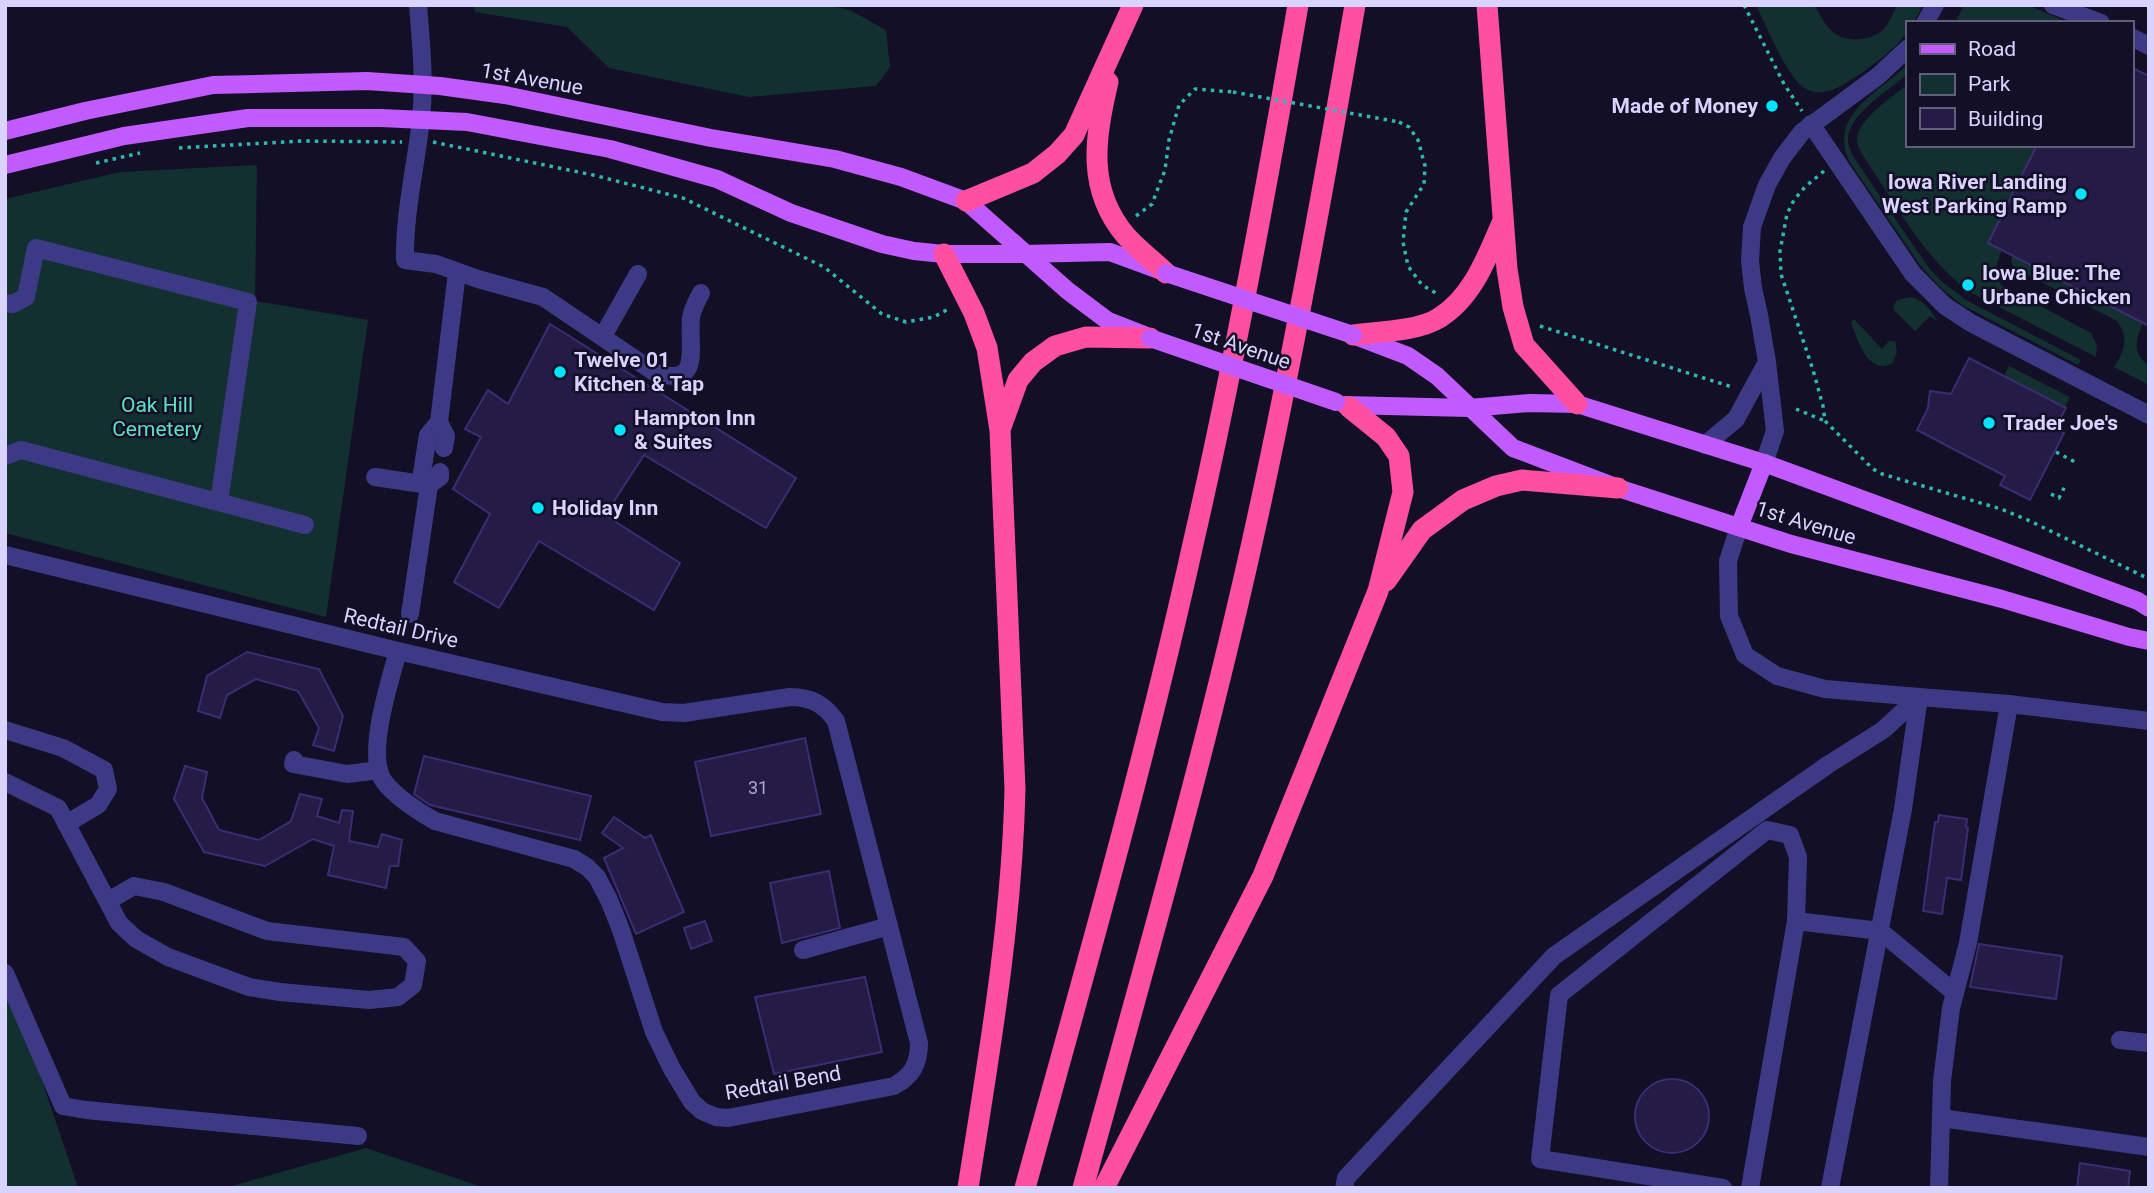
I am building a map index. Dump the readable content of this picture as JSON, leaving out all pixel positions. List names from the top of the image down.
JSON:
{
  "streets": {
    "main road": ["1st Avenue"],
    "street": ["Redtail Drive", "Redtail Bend"]
  },
  "crossings": [
    ["Redtail Drive", "Redtail Bend"]
  ],
  "parks": ["Oak Hill Cemetery"],
  "places": [
    "Made of Money",
    "Iowa River Landing West Parking Ramp",
    "Iowa Blue: The Urbane Chicken",
    "Twelve 01 Kitchen & Tap",
    "Trader Joe's",
    "Hampton Inn & Suites",
    "Holiday Inn"
  ],
  "house_numbers": ["31"],
  "legend": ["Road", "Park", "Building"]
}
